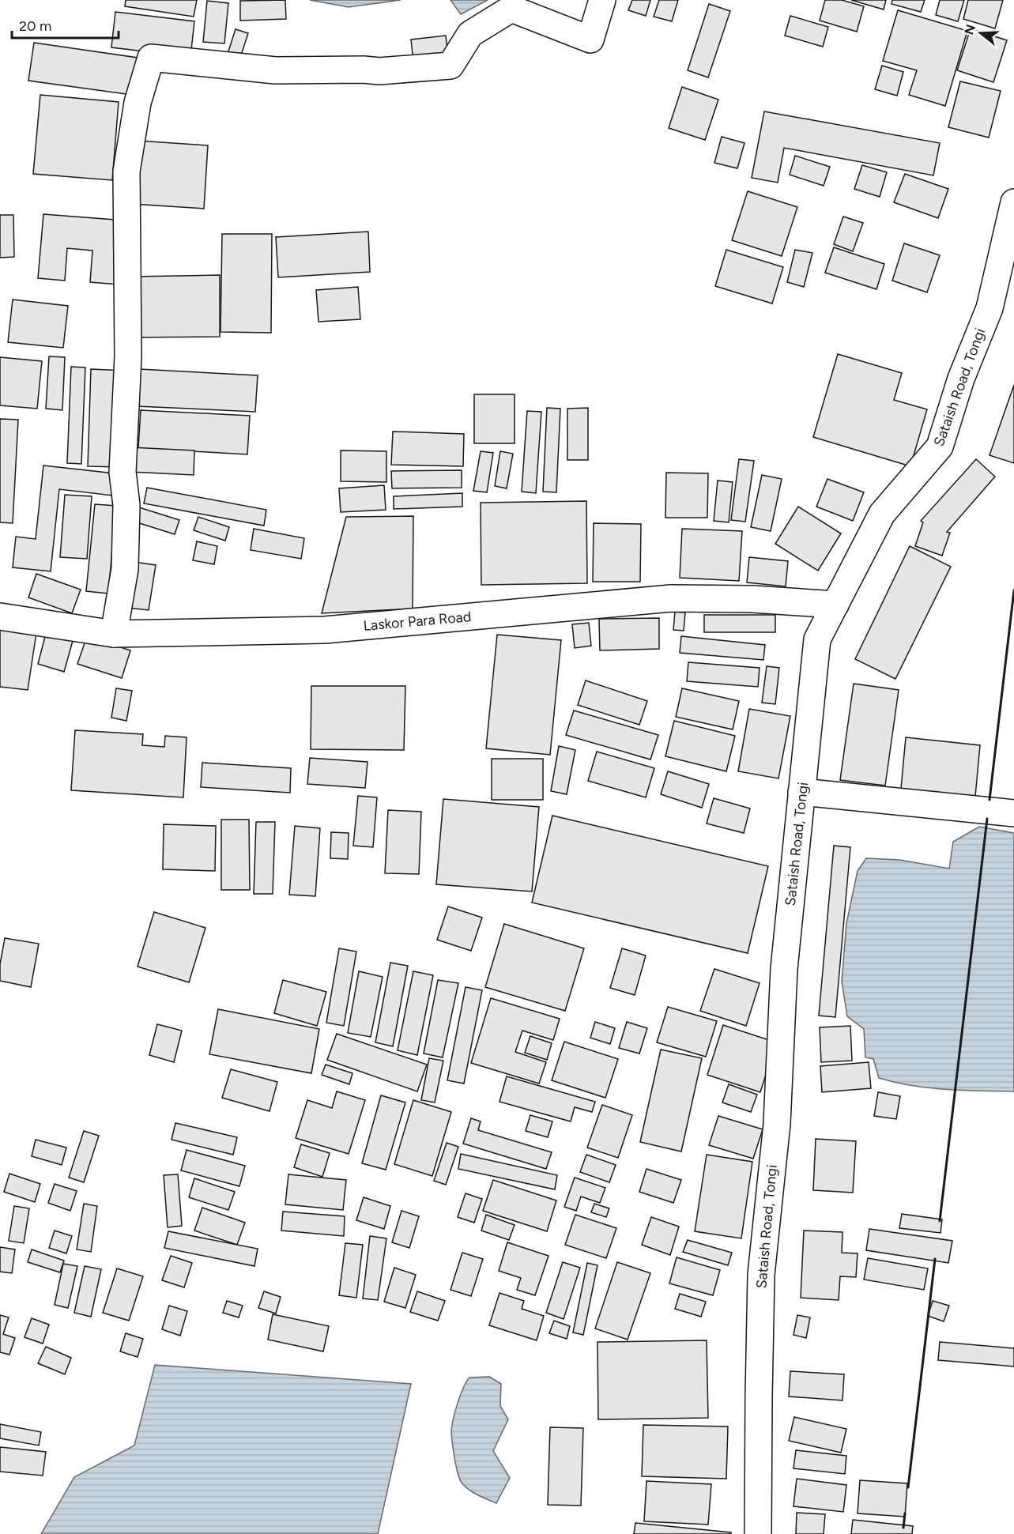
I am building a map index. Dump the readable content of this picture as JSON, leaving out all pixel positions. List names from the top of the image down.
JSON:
{
  "streets": {
    "street": ["Sataish Road, Tongi", "Laskor Para Road"]
  },
  "crossings": [
    ["Sataish Road, Tongi", "Laskor Para Road"]
  ],
  "scale_bar": "20 m",
  "north": "left"
}
